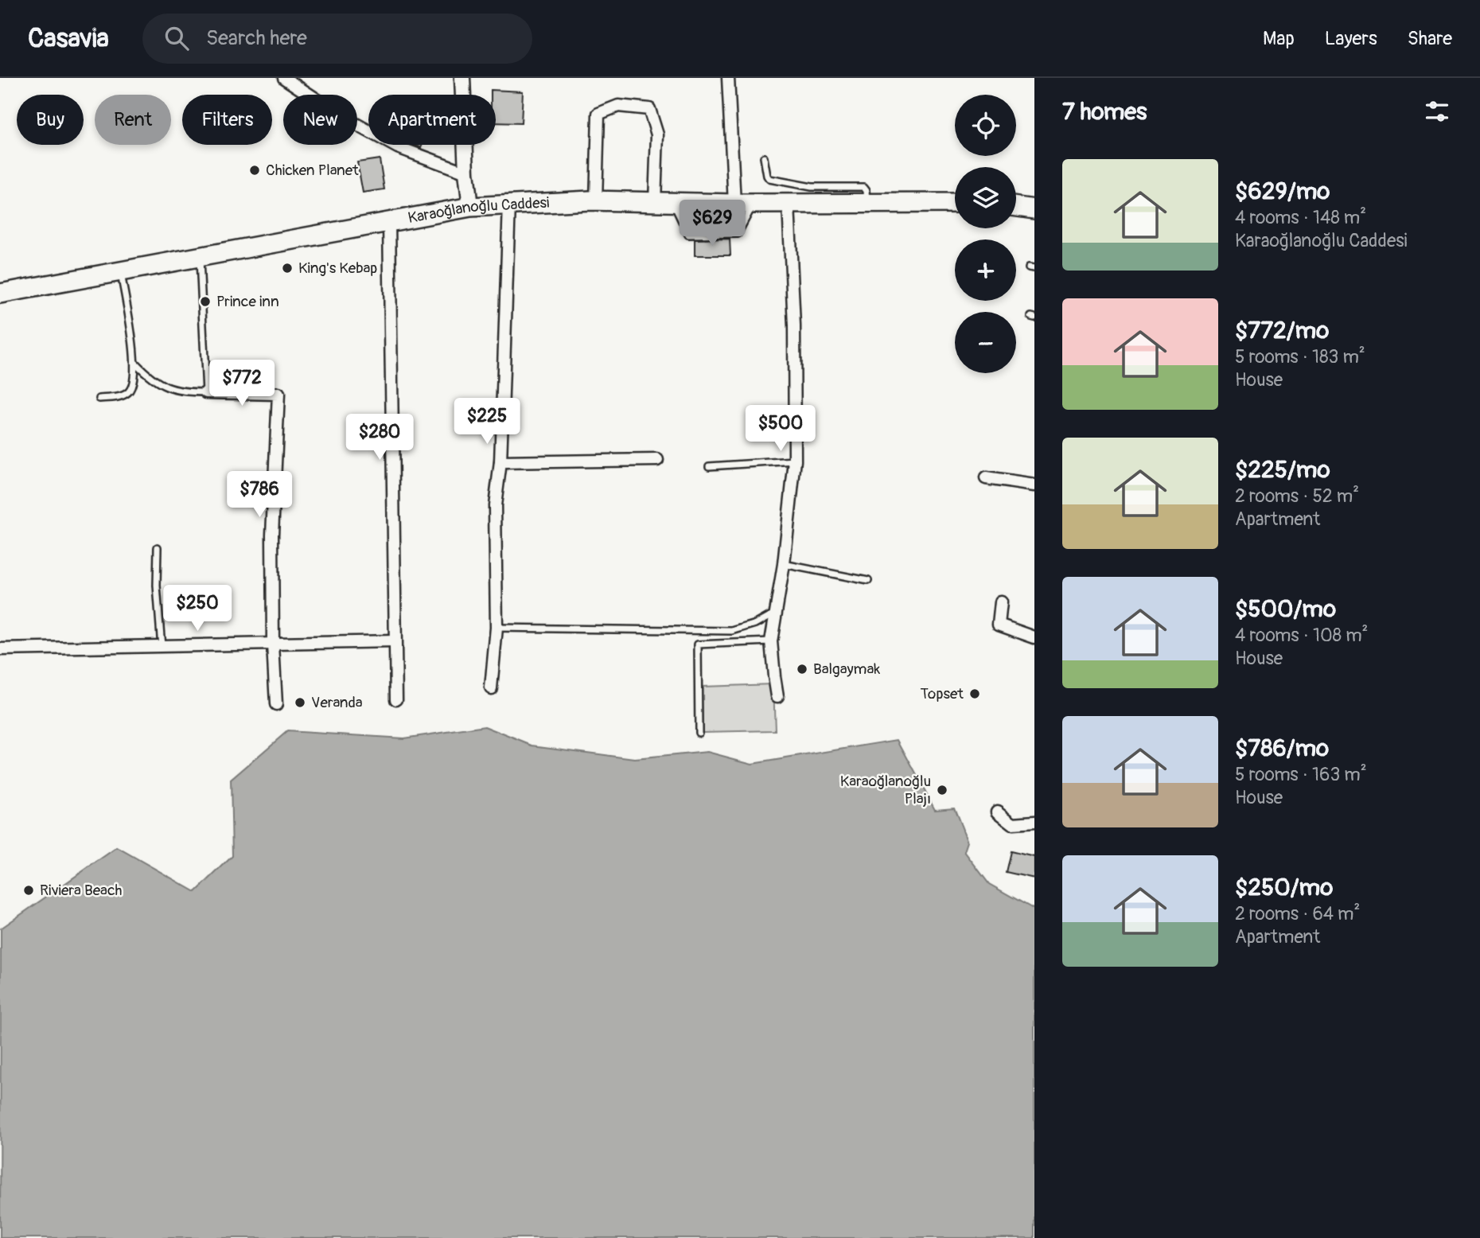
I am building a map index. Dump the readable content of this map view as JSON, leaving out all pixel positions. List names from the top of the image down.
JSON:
{
  "streets": {
    "main road": ["Karaoğlanoğlu Caddesi"]
  },
  "places": [
    "Chicken Planet",
    "King's Kebap",
    "Prince inn",
    "Balgaymak",
    "Topset",
    "Veranda",
    "Karaoğlanoğlu Plajı",
    "Riviera Beach"
  ],
  "page": {
    "header": "Casavia",
    "search": "Search here",
    "nav": ["Map", "Layers", "Share"],
    "heading": "7 homes",
    "map_buttons": ["+", "−"],
    "chip": [
      "Buy",
      "Rent",
      "Filters",
      "New",
      "Apartment"
    ],
    "list": [
      {
        "name": "$629/mo",
        "note": "4 rooms · 148 m² · Karaoğlanoğlu Caddesi"
      },
      {
        "name": "$772/mo",
        "note": "5 rooms · 183 m² · House"
      },
      {
        "name": "$225/mo",
        "note": "2 rooms · 52 m² · Apartment"
      },
      {
        "name": "$500/mo",
        "note": "4 rooms · 108 m² · House"
      },
      {
        "name": "$786/mo",
        "note": "5 rooms · 163 m² · House"
      },
      {
        "name": "$250/mo",
        "note": "2 rooms · 64 m² · Apartment"
      }
    ],
    "price": [
      "$629",
      "$772",
      "$225",
      "$500",
      "$280",
      "$786",
      "$250"
    ]
  }
}
